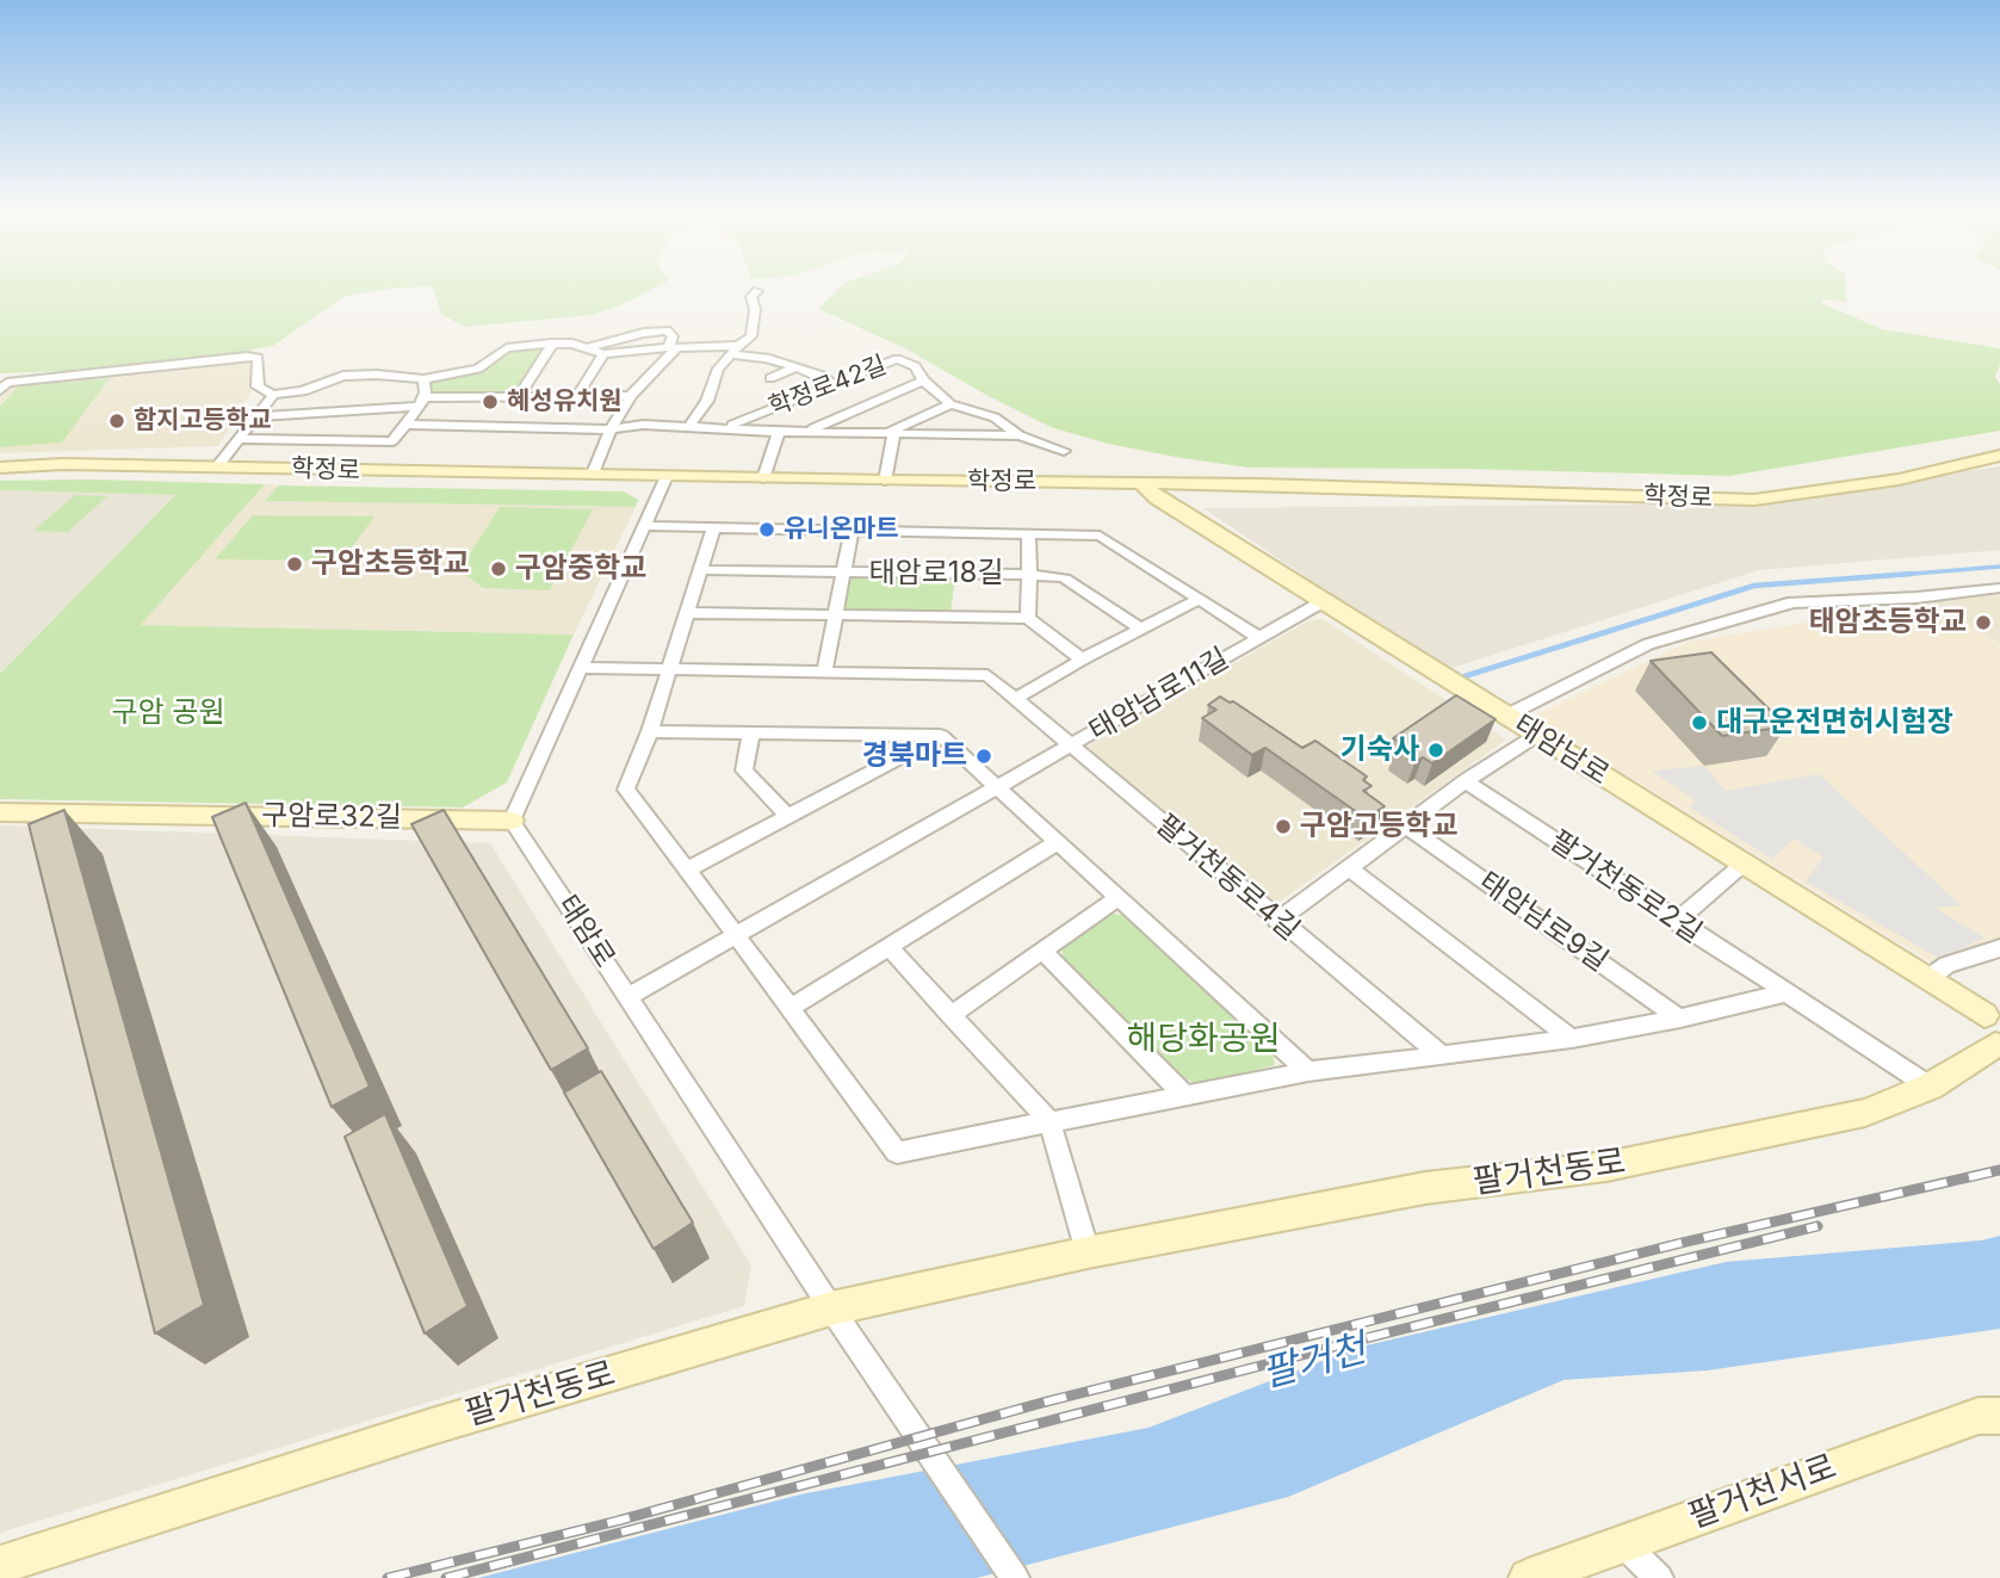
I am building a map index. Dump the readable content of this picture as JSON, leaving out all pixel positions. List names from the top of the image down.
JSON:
{
  "streets": {
    "main road": [
      "학정로",
      "태암남로",
      "구암로32길",
      "팔거천동로",
      "팔거천서로"
    ],
    "street": [
      "학정로42길",
      "태암로18길",
      "태암남로11길",
      "팔거천동로4길",
      "팔거천동로2길",
      "태암남로9길",
      "태암로"
    ]
  },
  "crossings": [
    ["학정로", "태암남로"],
    ["태암로18길", "태암남로11길"],
    ["태암남로11길", "태암남로"],
    ["태암남로11길", "팔거천동로4길"],
    ["태암남로11길", "태암로"],
    ["태암남로", "팔거천동로"],
    ["구암로32길", "태암로"],
    ["팔거천동로2길", "팔거천동로"],
    ["태암로", "팔거천동로"]
  ],
  "water": ["팔거천"],
  "parks": ["구암 공원", "해당화공원"],
  "places": [
    "혜성유치원",
    "함지고등학교",
    "유니온마트",
    "구암초등학교",
    "구암중학교",
    "태암초등학교",
    "대구운전면허시험장",
    "기숙사",
    "경북마트",
    "구암고등학교"
  ]
}
